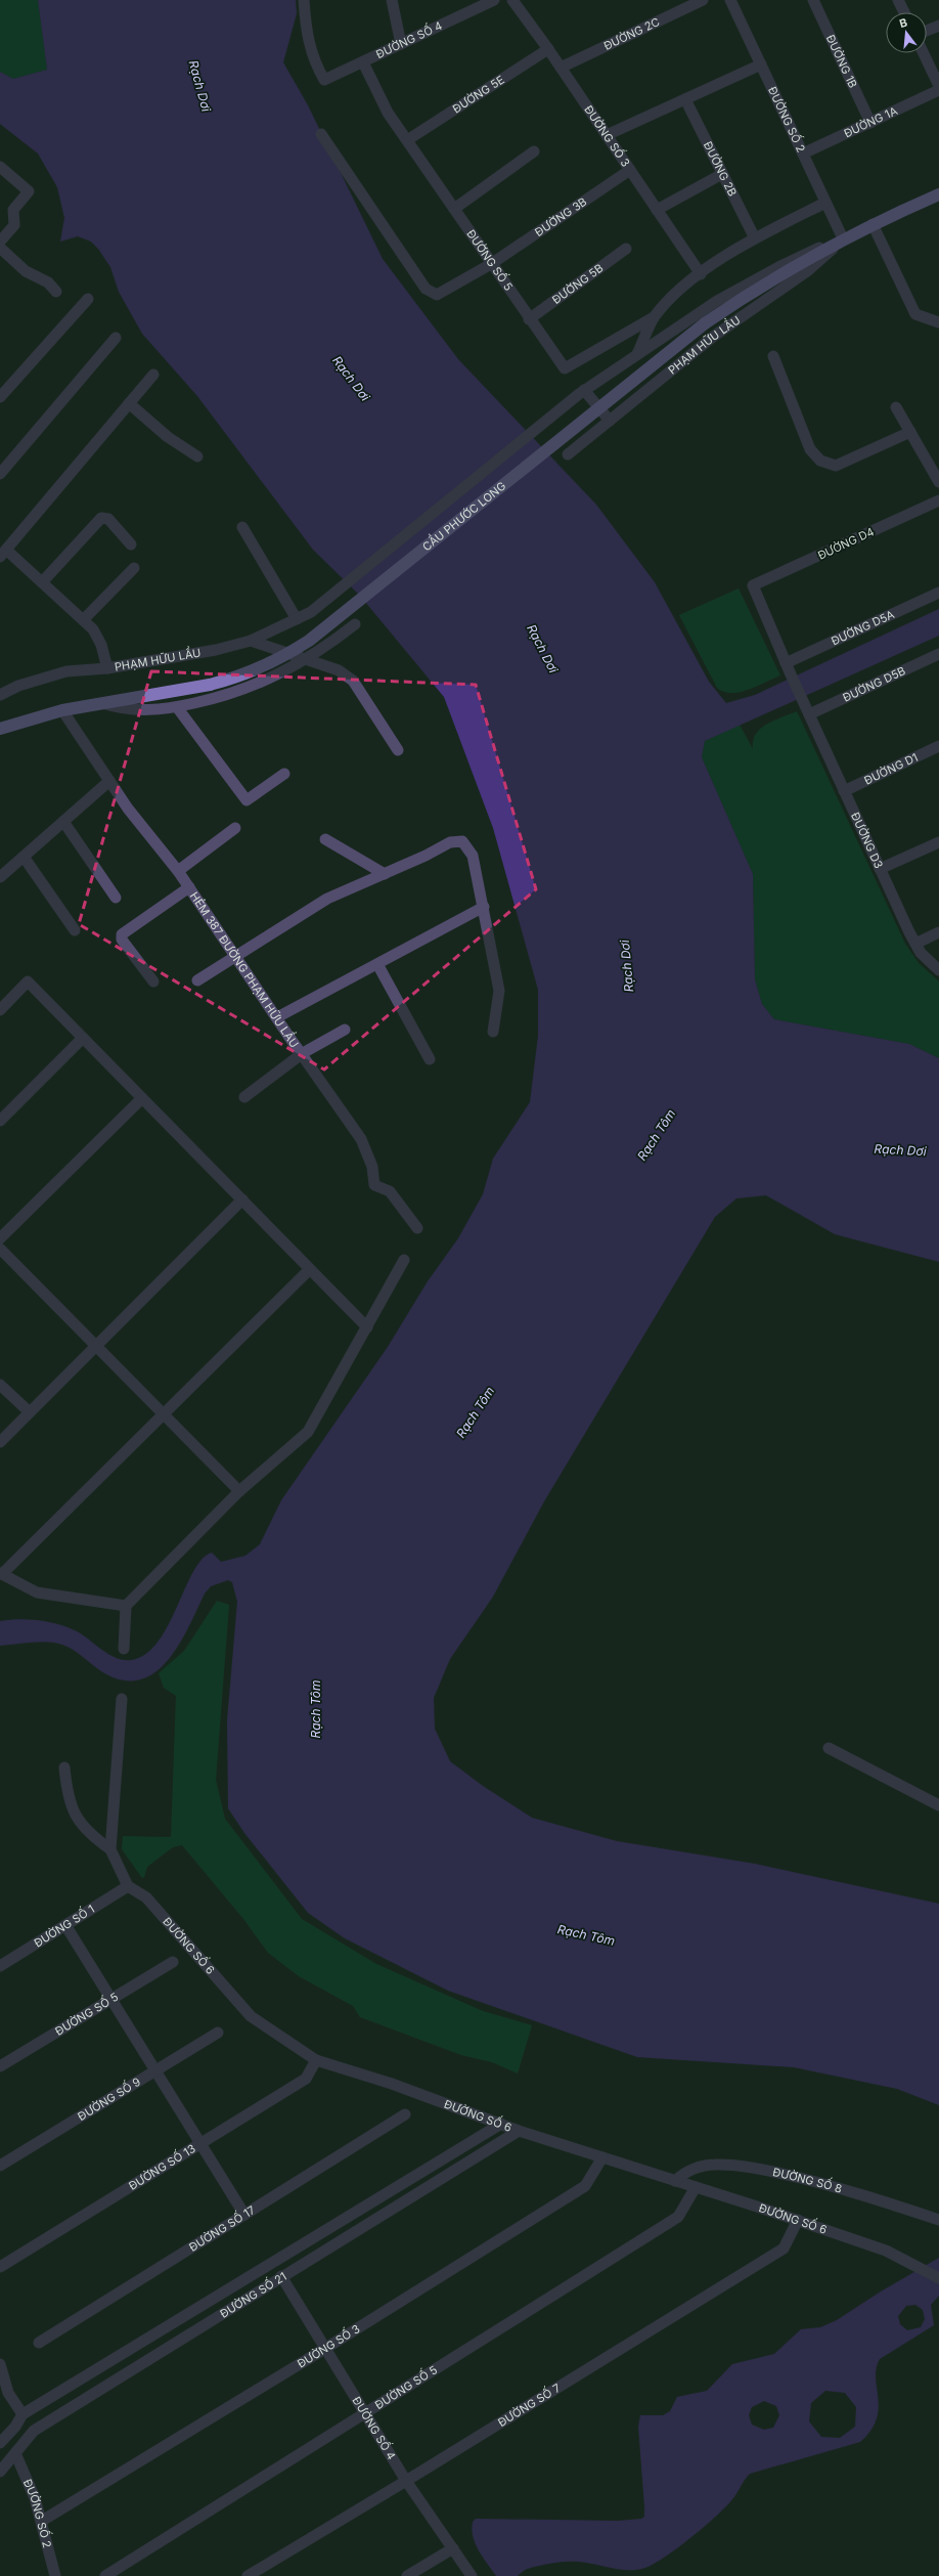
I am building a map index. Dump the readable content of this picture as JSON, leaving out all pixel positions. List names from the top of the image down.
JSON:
{
  "streets": {
    "main road": ["PHẠM HỮU LẦU", "CẦU PHƯỚC LONG"],
    "street": [
      "ĐƯỜNG 2C",
      "ĐƯỜNG SỐ 4",
      "ĐƯỜNG 1B",
      "ĐƯỜNG 5E",
      "ĐƯỜNG SỐ 2",
      "ĐƯỜNG 1A",
      "ĐƯỜNG SỐ 3",
      "ĐƯỜNG 2B",
      "ĐƯỜNG 3B",
      "ĐƯỜNG SỐ 5",
      "ĐƯỜNG 5B",
      "ĐƯỜNG D4",
      "ĐƯỜNG D5A",
      "ĐƯỜNG D5B",
      "ĐƯỜNG D1",
      "ĐƯỜNG D3",
      "HẺM 387 ĐƯỜNG PHẠM HỮU LẦU",
      "ĐƯỜNG SỐ 1",
      "ĐƯỜNG SỐ 6",
      "ĐƯỜNG SỐ 9",
      "ĐƯỜNG SỐ 13",
      "ĐƯỜNG SỐ 8",
      "ĐƯỜNG SỐ 17",
      "ĐƯỜNG SỐ 21",
      "ĐƯỜNG SỐ 7"
    ]
  },
  "crossings": [
    ["ĐƯỜNG 2C", "ĐƯỜNG SỐ 3"],
    ["ĐƯỜNG SỐ 4", "ĐƯỜNG SỐ 3"],
    ["ĐƯỜNG SỐ 4", "ĐƯỜNG SỐ 5"],
    ["ĐƯỜNG SỐ 4", "ĐƯỜNG SỐ 21"],
    ["ĐƯỜNG SỐ 4", "ĐƯỜNG SỐ 7"],
    ["ĐƯỜNG 1B", "ĐƯỜNG 1A"],
    ["ĐƯỜNG 5E", "ĐƯỜNG SỐ 3"],
    ["ĐƯỜNG 5E", "ĐƯỜNG SỐ 5"],
    ["ĐƯỜNG SỐ 2", "ĐƯỜNG 1A"],
    ["ĐƯỜNG SỐ 2", "ĐƯỜNG SỐ 3"],
    ["ĐƯỜNG SỐ 2", "PHẠM HỮU LẦU"],
    ["ĐƯỜNG SỐ 2", "ĐƯỜNG SỐ 21"],
    ["ĐƯỜNG SỐ 3", "ĐƯỜNG 3B"],
    ["ĐƯỜNG SỐ 3", "ĐƯỜNG SỐ 6"],
    ["ĐƯỜNG 3B", "ĐƯỜNG SỐ 5"],
    ["ĐƯỜNG SỐ 5", "ĐƯỜNG 5B"],
    ["ĐƯỜNG SỐ 5", "ĐƯỜNG SỐ 6"],
    ["PHẠM HỮU LẦU", "CẦU PHƯỚC LONG"],
    ["ĐƯỜNG D4", "ĐƯỜNG D5A"],
    ["ĐƯỜNG D4", "ĐƯỜNG D3"],
    ["ĐƯỜNG D5A", "ĐƯỜNG D3"],
    ["ĐƯỜNG D5B", "ĐƯỜNG D3"],
    ["ĐƯỜNG D1", "ĐƯỜNG D3"],
    ["ĐƯỜNG SỐ 1", "ĐƯỜNG SỐ 6"],
    ["ĐƯỜNG SỐ 6", "ĐƯỜNG SỐ 13"],
    ["ĐƯỜNG SỐ 6", "ĐƯỜNG SỐ 8"],
    ["ĐƯỜNG SỐ 6", "ĐƯỜNG SỐ 21"],
    ["ĐƯỜNG SỐ 6", "ĐƯỜNG SỐ 7"]
  ],
  "water": ["Rạch Dơi", "Rạch Tôm"],
  "north": "top"
}
